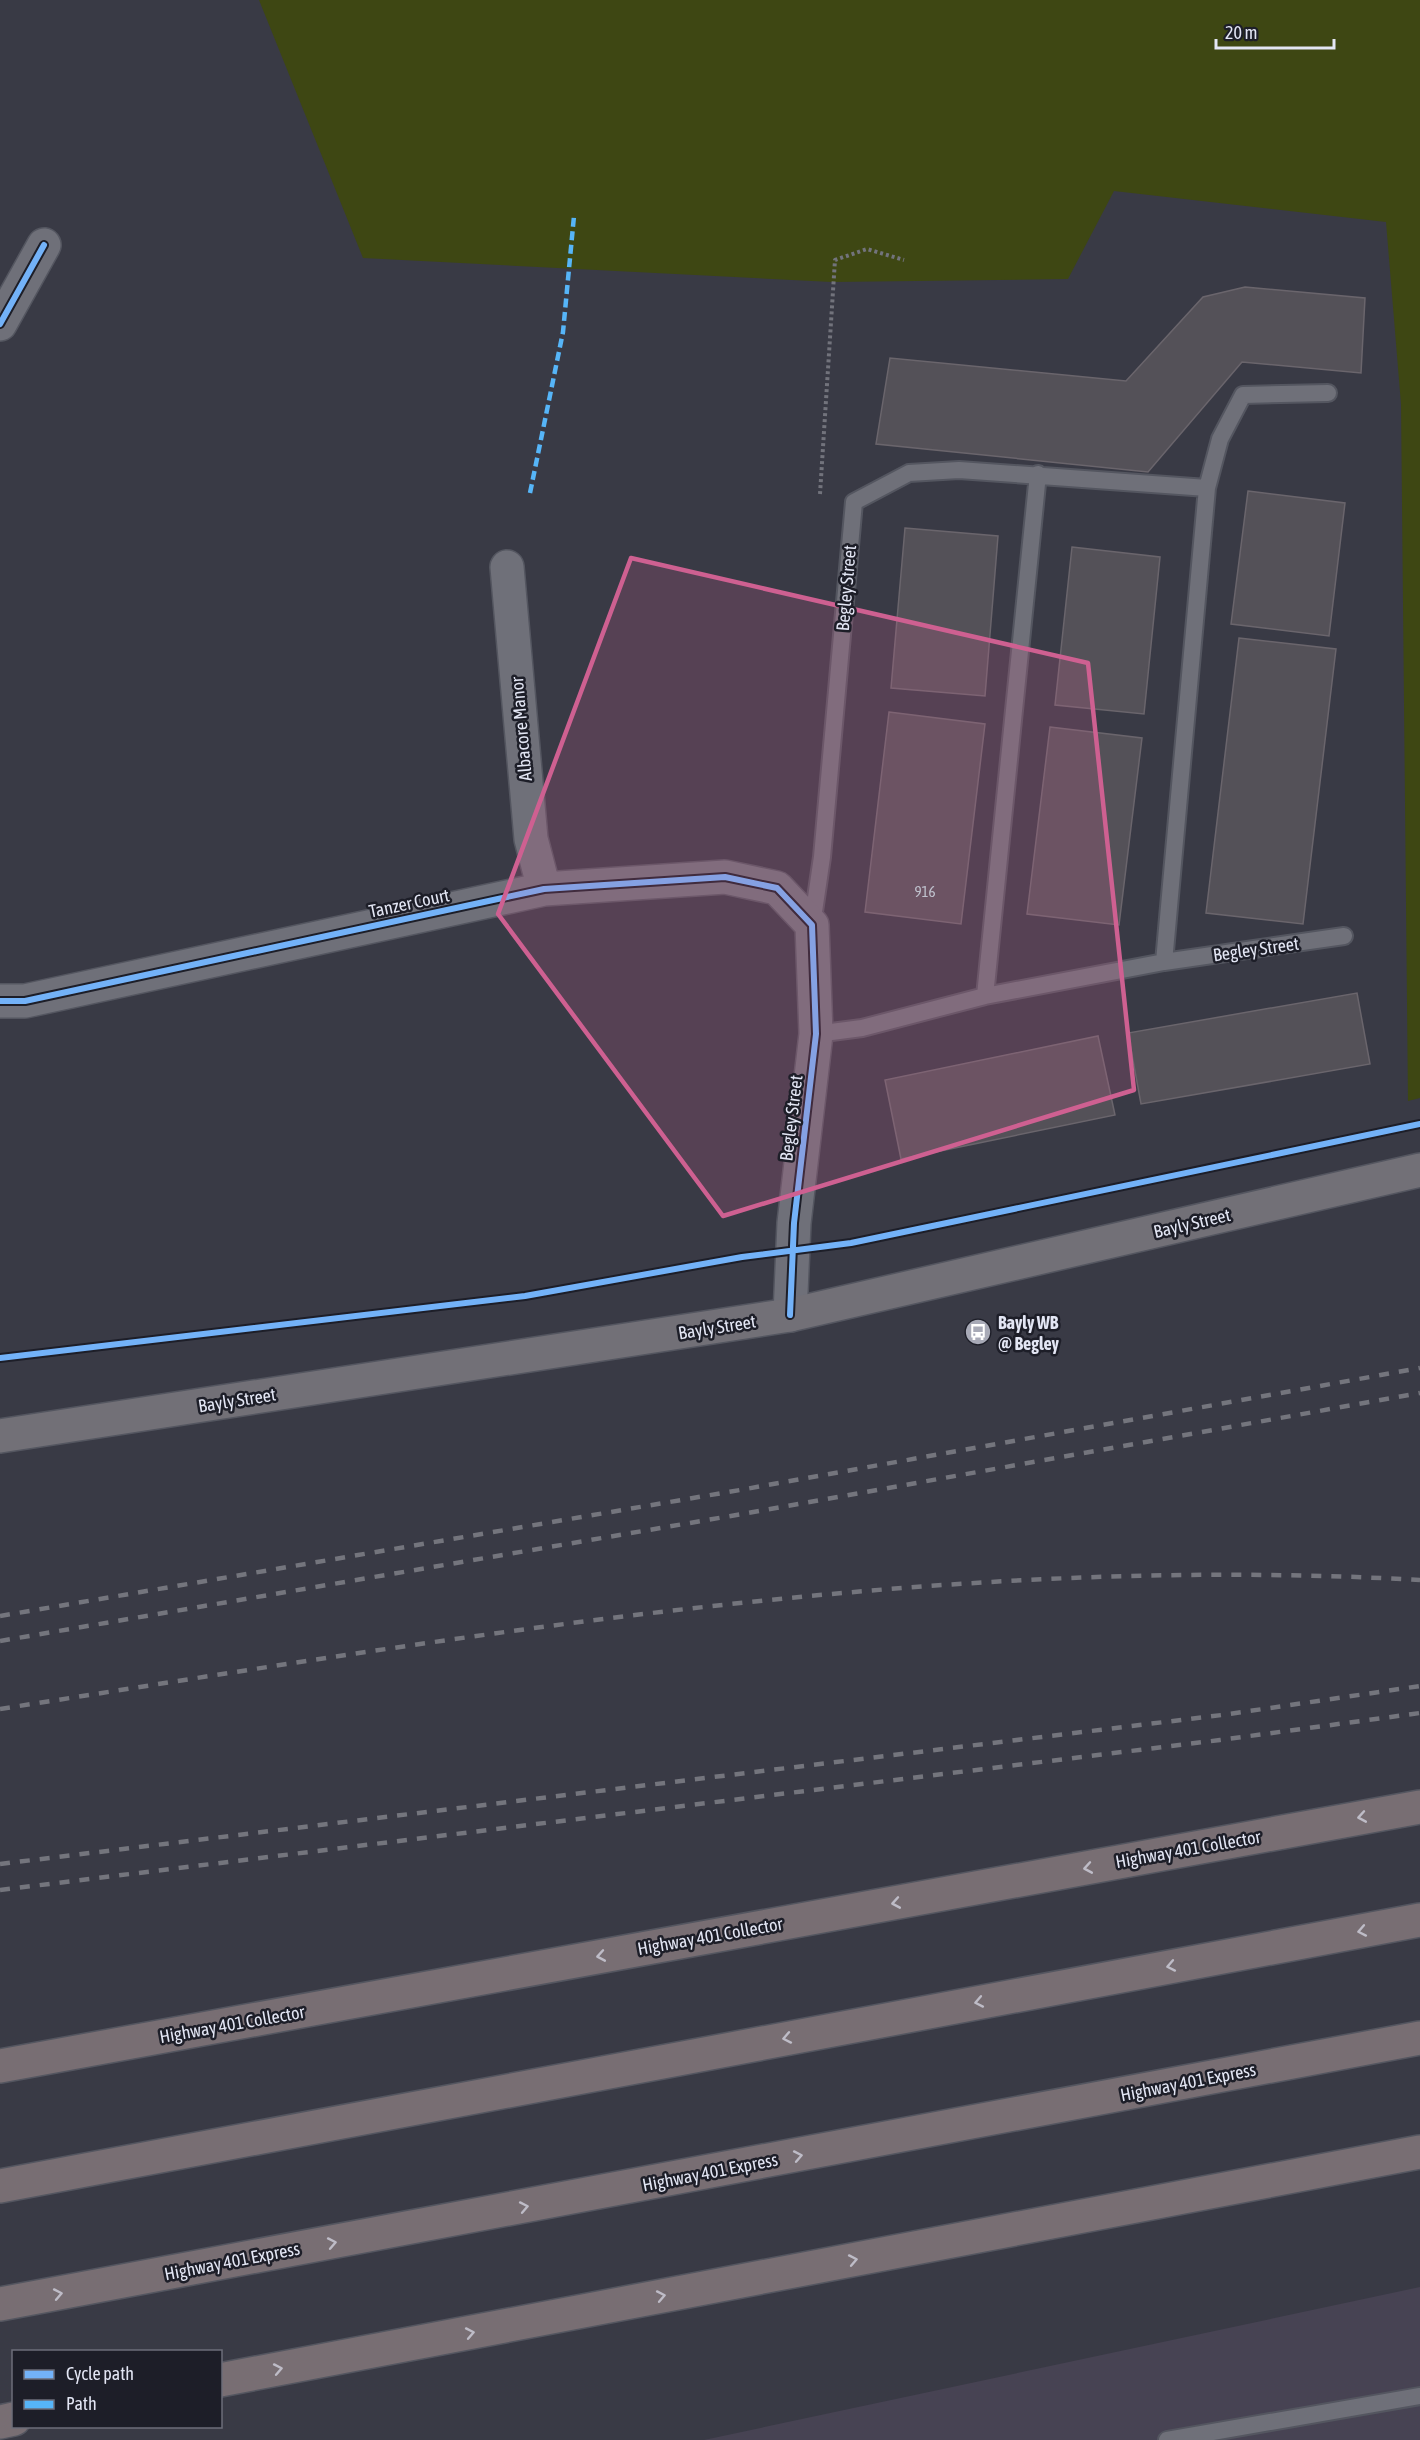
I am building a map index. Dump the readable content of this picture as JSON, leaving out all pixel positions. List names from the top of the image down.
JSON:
{
  "streets": {
    "highway": ["Highway 401 Collector", "Highway 401 Express"],
    "main road": ["Bayly Street"],
    "street": ["Begley Street", "Albacore Manor", "Tanzer Court"]
  },
  "crossings": [
    ["Begley Street", "Tanzer Court"],
    ["Begley Street", "Bayly Street"],
    ["Albacore Manor", "Tanzer Court"]
  ],
  "places": {
    "bus stop": ["Bayly WB @ Begley"]
  },
  "house_numbers": ["916"],
  "legend": ["Cycle path", "Path"],
  "scale_bar": "20 m"
}
